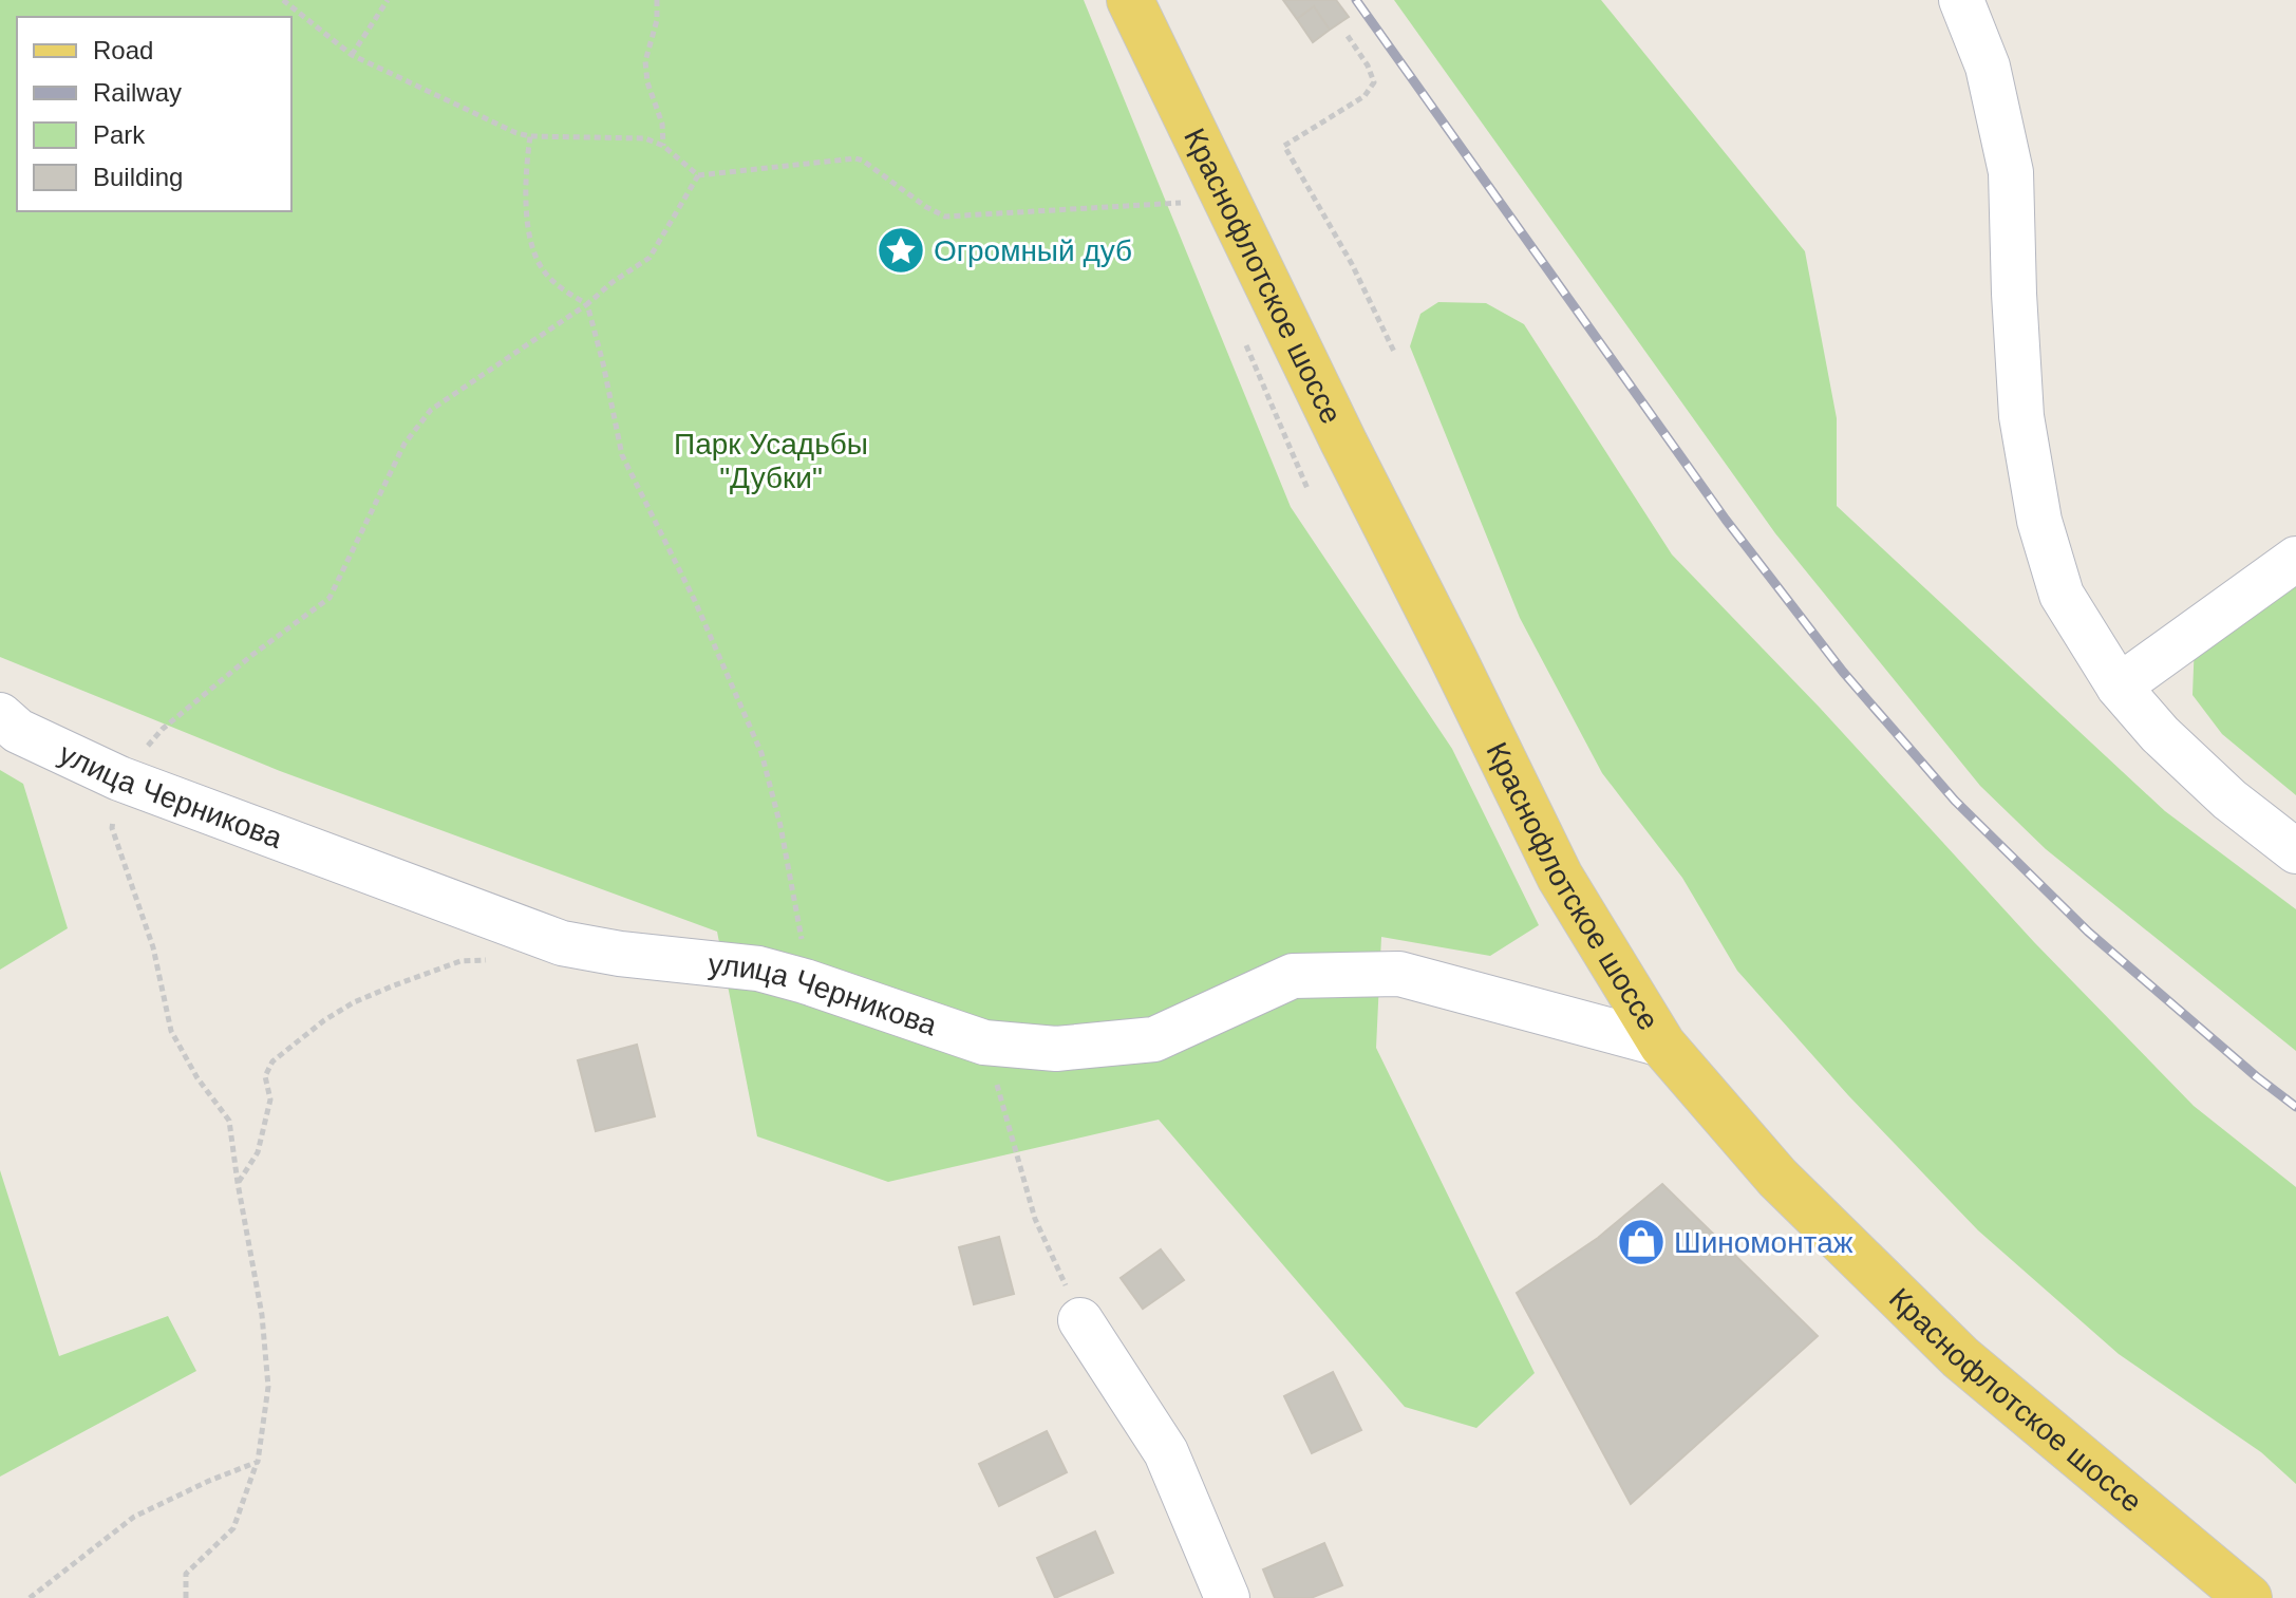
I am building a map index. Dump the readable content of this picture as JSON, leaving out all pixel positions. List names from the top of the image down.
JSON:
{
  "streets": {
    "main road": ["Краснофлотское шоссе"],
    "street": ["улица Черникова"]
  },
  "crossings": [
    ["Краснофлотское шоссе", "улица Черникова"]
  ],
  "parks": ["Парк Усадьбы \"Дубки\""],
  "places": {
    "place": ["Огромный дуб"],
    "shop": ["Шиномонтаж"]
  },
  "legend": [
    "Road",
    "Railway",
    "Park",
    "Building"
  ]
}
